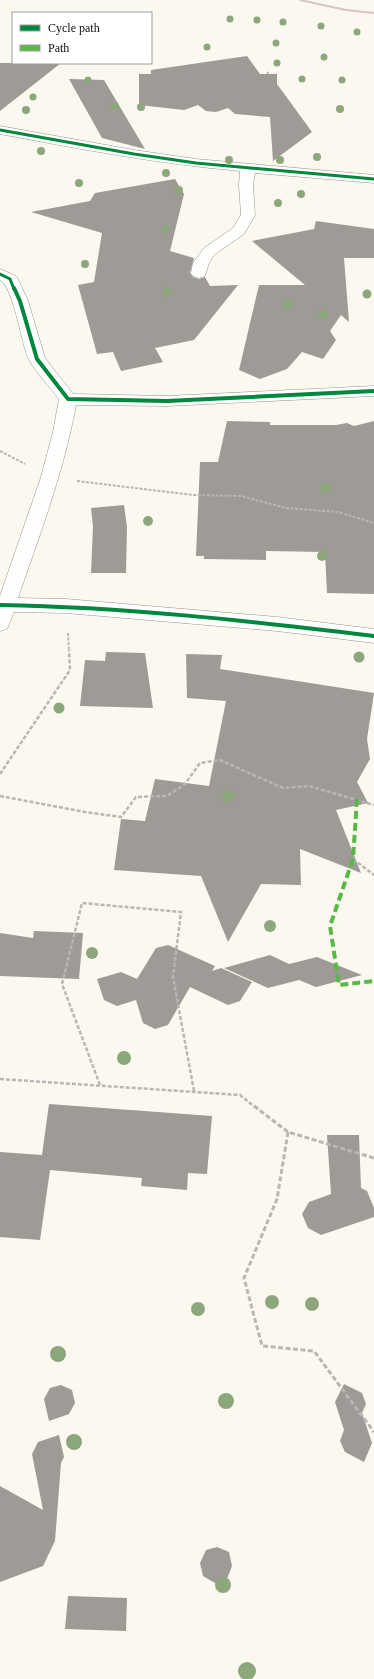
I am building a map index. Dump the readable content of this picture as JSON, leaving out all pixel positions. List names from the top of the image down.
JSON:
{
  "legend": ["Cycle path", "Path"]
}
